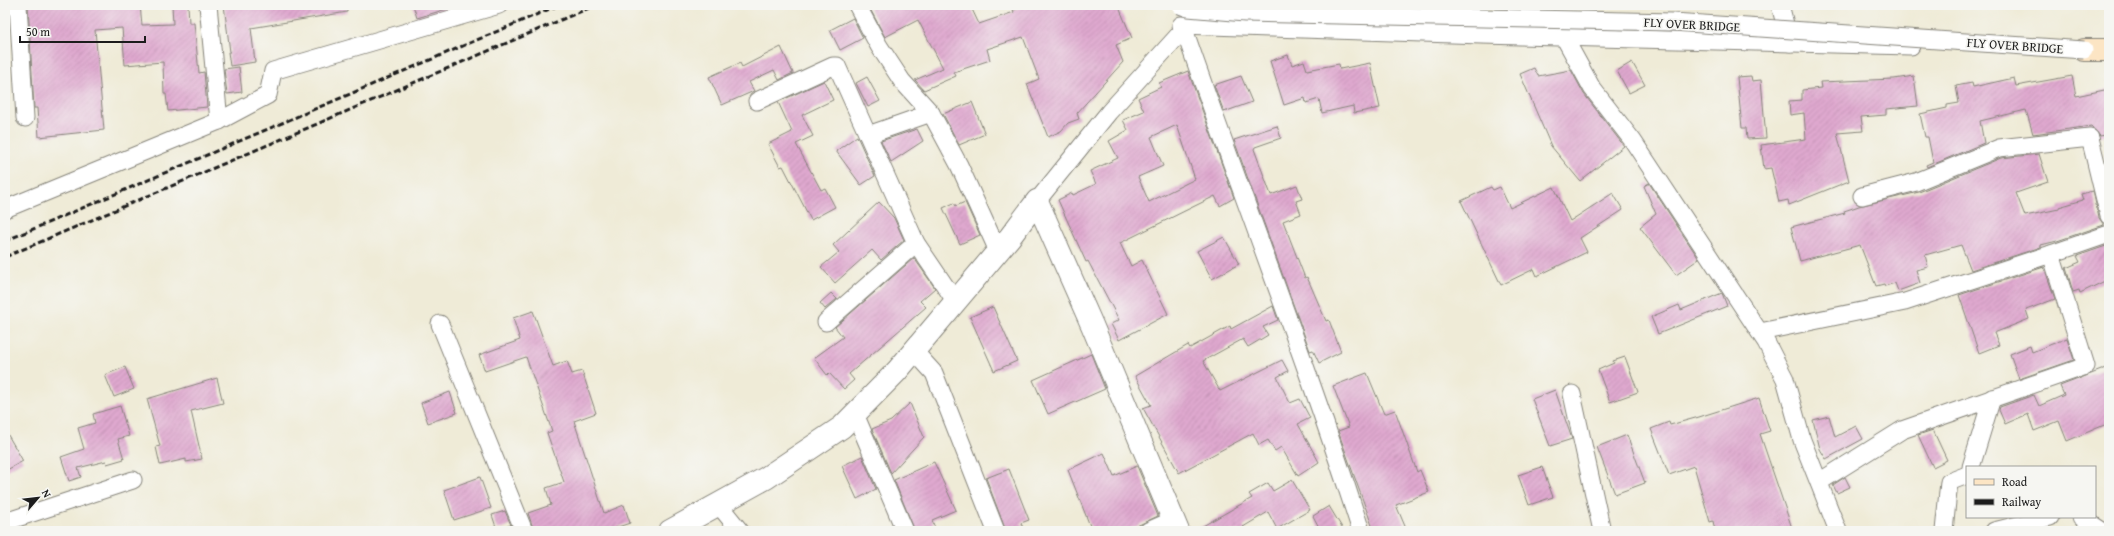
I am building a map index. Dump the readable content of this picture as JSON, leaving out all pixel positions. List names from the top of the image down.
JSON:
{
  "streets": {
    "street": ["FLY OVER BRIDGE"]
  },
  "legend": ["Road", "Railway"],
  "scale_bar": "50 m",
  "north": "top right"
}
